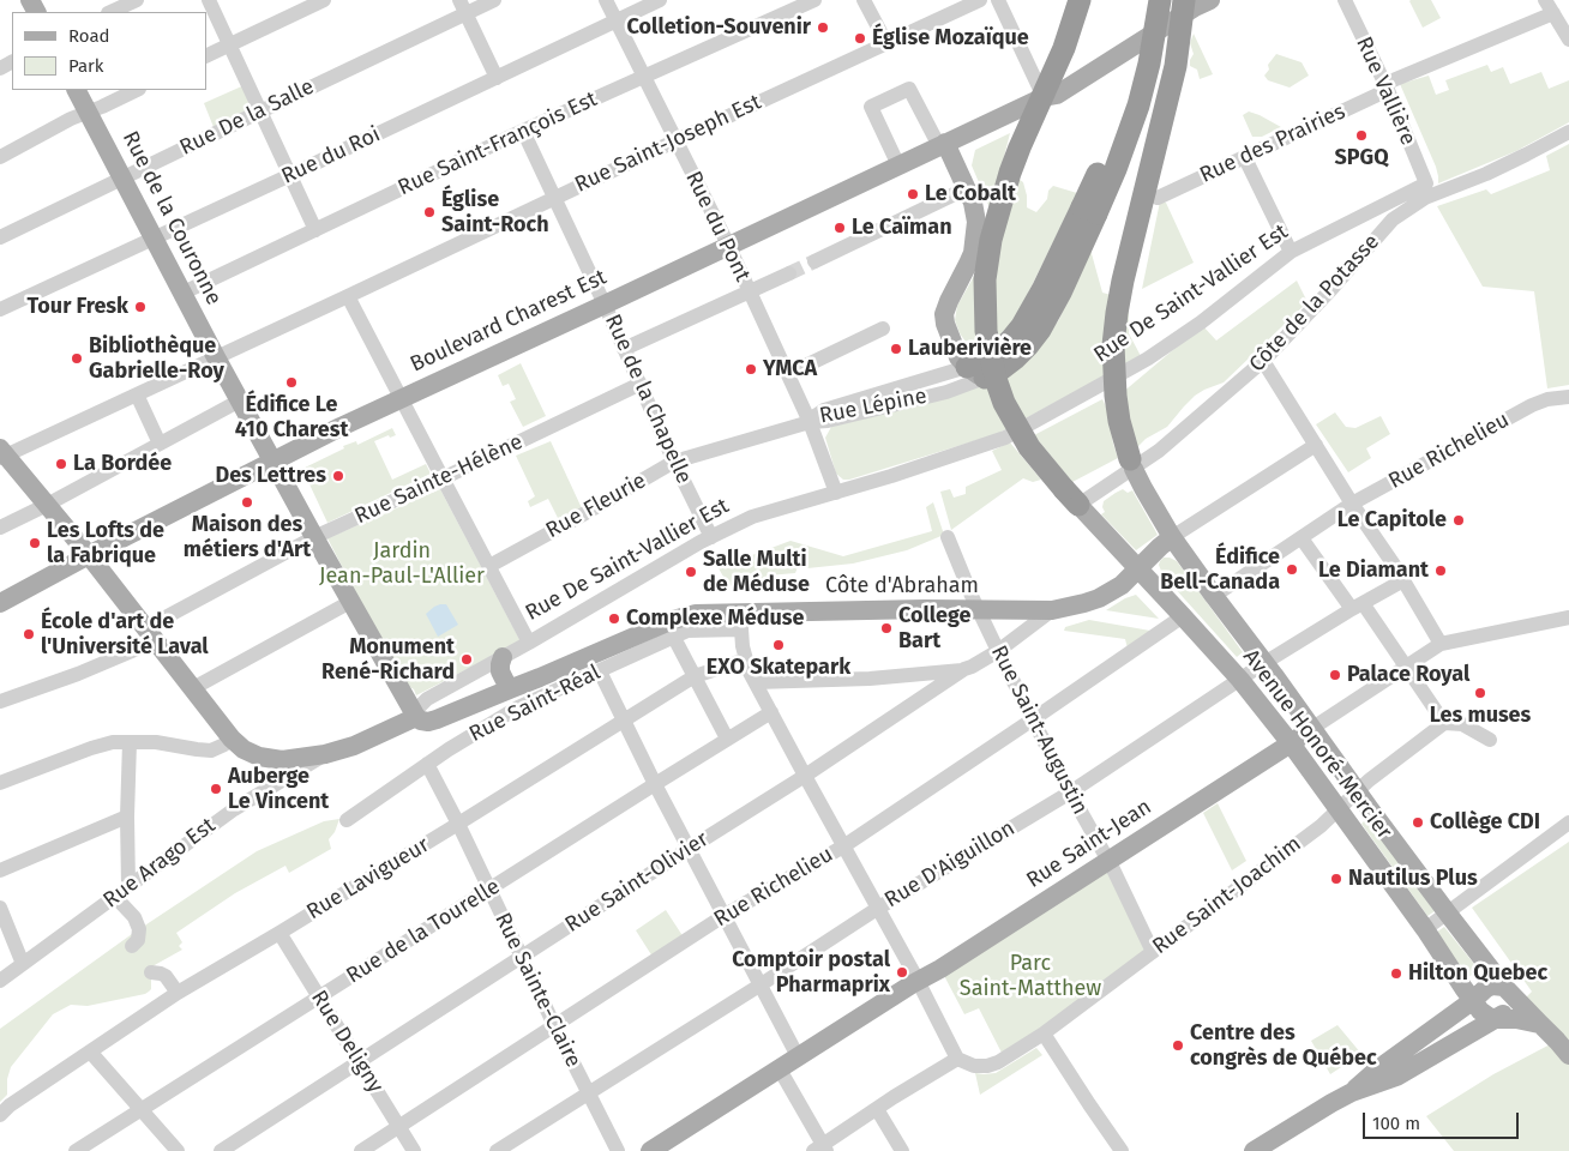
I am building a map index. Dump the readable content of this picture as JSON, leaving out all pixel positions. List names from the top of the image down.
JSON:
{
  "streets": {
    "main road": [
      "Rue de la Couronne",
      "Rue De Saint-Vallier Est",
      "Boulevard Charest Est",
      "Côte d'Abraham",
      "Avenue Honoré-Mercier",
      "Rue Saint-Jean"
    ],
    "street": [
      "Rue Vallière",
      "Rue De la Salle",
      "Rue Saint-François Est",
      "Rue Saint-Joseph Est",
      "Rue des Prairies",
      "Rue du Roi",
      "Rue du Pont",
      "Côte de la Potasse",
      "Rue de la Chapelle",
      "Rue Lépine",
      "Rue Richelieu",
      "Rue Sainte-Hélène",
      "Rue Fleurie",
      "Rue Saint-Réal",
      "Rue Saint-Augustin",
      "Rue Arago Est",
      "Rue D'Aiguillon",
      "Rue Lavigueur",
      "Rue Saint-Olivier",
      "Rue Saint-Joachim",
      "Rue de la Tourelle",
      "Rue Sainte-Claire",
      "Rue Deligny"
    ]
  },
  "crossings": [
    ["Rue Vallière", "Rue des Prairies"],
    ["Rue Vallière", "Rue De Saint-Vallier Est"],
    ["Rue De la Salle", "Rue de la Couronne"],
    ["Rue Saint-François Est", "Rue de la Couronne"],
    ["Rue Saint-François Est", "Rue du Pont"],
    ["Rue Saint-François Est", "Rue de la Chapelle"],
    ["Rue Saint-Joseph Est", "Rue de la Couronne"],
    ["Rue Saint-Joseph Est", "Rue du Pont"],
    ["Rue Saint-Joseph Est", "Rue De Saint-Vallier Est"],
    ["Rue Saint-Joseph Est", "Rue de la Chapelle"],
    ["Rue du Roi", "Rue de la Couronne"],
    ["Rue du Roi", "Rue du Pont"],
    ["Rue de la Couronne", "Rue De Saint-Vallier Est"],
    ["Rue de la Couronne", "Boulevard Charest Est"],
    ["Rue de la Couronne", "Rue Sainte-Hélène"],
    ["Rue de la Couronne", "Côte d'Abraham"],
    ["Rue du Pont", "Rue De Saint-Vallier Est"],
    ["Rue du Pont", "Boulevard Charest Est"],
    ["Rue du Pont", "Rue Lépine"],
    ["Rue du Pont", "Rue Fleurie"],
    ["Rue De Saint-Vallier Est", "Boulevard Charest Est"],
    ["Rue De Saint-Vallier Est", "Rue de la Chapelle"],
    ["Rue De Saint-Vallier Est", "Rue Sainte-Hélène"],
    ["Rue De Saint-Vallier Est", "Côte d'Abraham"],
    ["Rue De Saint-Vallier Est", "Rue Arago Est"],
    ["Côte de la Potasse", "Avenue Honoré-Mercier"],
    ["Boulevard Charest Est", "Rue de la Chapelle"],
    ["Rue de la Chapelle", "Rue Sainte-Hélène"],
    ["Rue de la Chapelle", "Rue Fleurie"],
    ["Rue Lépine", "Rue Fleurie"],
    ["Rue Richelieu", "Rue Saint-Augustin"],
    ["Rue Richelieu", "Avenue Honoré-Mercier"],
    ["Rue Richelieu", "Rue Sainte-Claire"],
    ["Rue Richelieu", "Rue Deligny"],
    ["Côte d'Abraham", "Rue Saint-Réal"],
    ["Côte d'Abraham", "Rue Saint-Augustin"],
    ["Côte d'Abraham", "Avenue Honoré-Mercier"],
    ["Côte d'Abraham", "Rue Saint-Olivier"],
    ["Rue Saint-Réal", "Rue Sainte-Claire"],
    ["Rue Saint-Augustin", "Rue Saint-Jean"],
    ["Rue Saint-Augustin", "Rue D'Aiguillon"],
    ["Rue Saint-Augustin", "Rue Saint-Olivier"],
    ["Rue Saint-Augustin", "Rue Saint-Joachim"],
    ["Avenue Honoré-Mercier", "Rue Saint-Jean"],
    ["Avenue Honoré-Mercier", "Rue D'Aiguillon"],
    ["Avenue Honoré-Mercier", "Rue Saint-Joachim"],
    ["Rue D'Aiguillon", "Rue Sainte-Claire"],
    ["Rue Lavigueur", "Rue Sainte-Claire"],
    ["Rue Lavigueur", "Rue Deligny"],
    ["Rue Saint-Olivier", "Rue Sainte-Claire"],
    ["Rue Saint-Olivier", "Rue Deligny"],
    ["Rue de la Tourelle", "Rue Sainte-Claire"],
    ["Rue de la Tourelle", "Rue Deligny"]
  ],
  "parks": ["Jardin Jean-Paul-L'Allier", "Parc Saint-Matthew"],
  "places": [
    "Colletion-Souvenir",
    "Église Mozaïque",
    "SPGQ",
    "Le Cobalt",
    "Église Saint-Roch",
    "Le Caïman",
    "Tour Fresk",
    "Lauberivière",
    "Bibliothèque Gabrielle-Roy",
    "YMCA",
    "Édifice Le 410 Charest",
    "La Bordée",
    "Des Lettres",
    "Maison des métiers d'Art",
    "Le Capitole",
    "Les Lofts de la Fabrique",
    "Édifice Bell-Canada",
    "Le Diamant",
    "Salle Multi de Méduse",
    "Complexe Méduse",
    "College Bart",
    "École d'art de l'Université Laval",
    "EXO Skatepark",
    "Monument René-Richard",
    "Palace Royal",
    "Les muses",
    "Auberge Le Vincent",
    "Collège CDI",
    "Nautilus Plus",
    "Comptoir postal Pharmaprix",
    "Hilton Quebec",
    "Centre des congrès de Québec"
  ],
  "legend": ["Road", "Park"],
  "scale_bar": "100 m"
}
